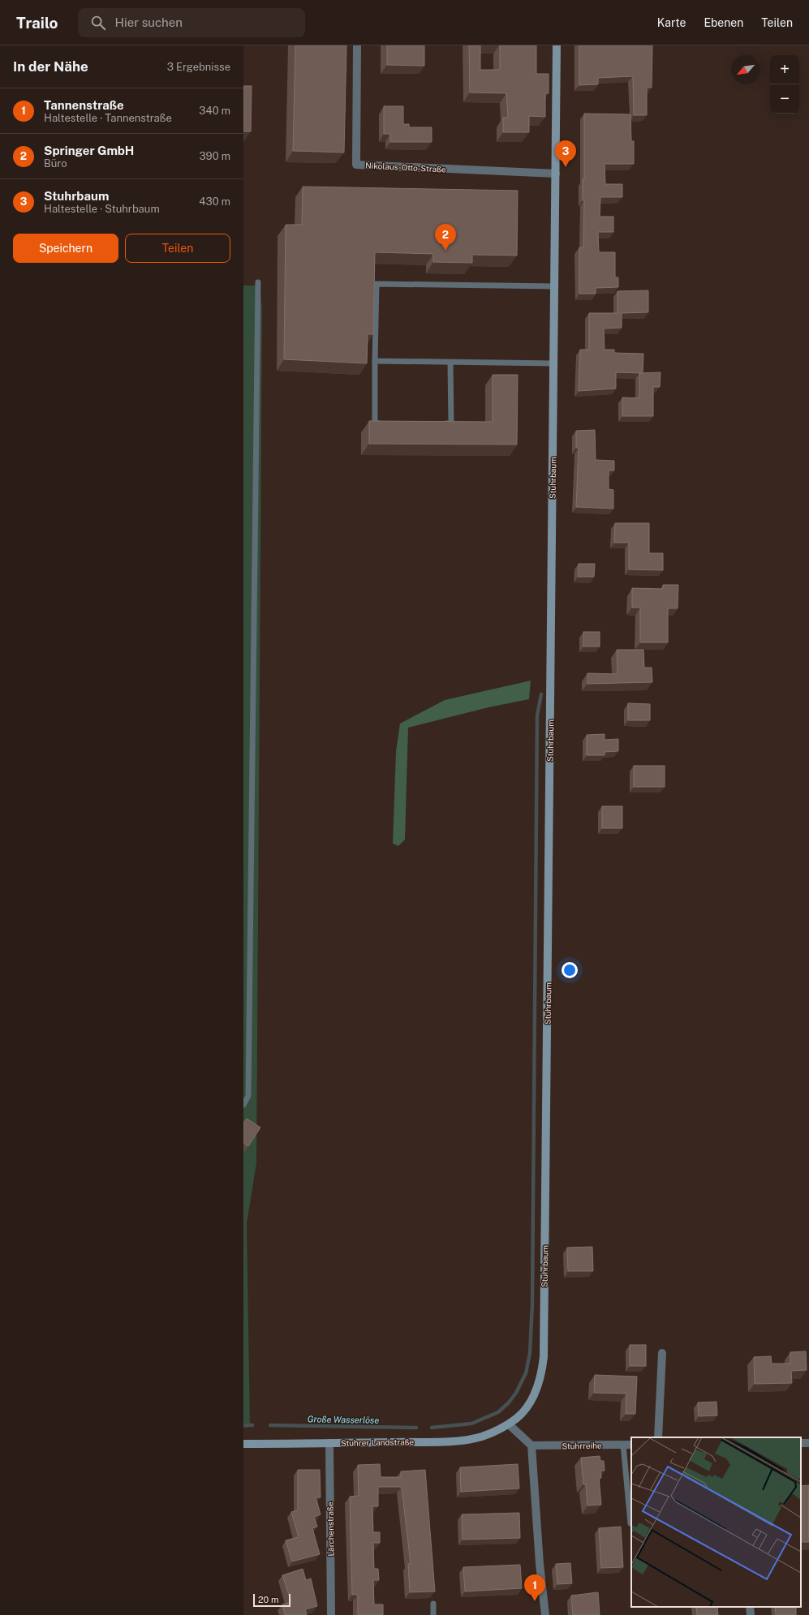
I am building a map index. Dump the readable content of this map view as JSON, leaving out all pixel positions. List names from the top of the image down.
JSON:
{
  "streets": {
    "street": [
      "Nikolaus-Otto-Straße",
      "Stuhrbaum",
      "Stuhrer Landstraße",
      "Stuhrreihe",
      "Lärchenstraße"
    ]
  },
  "crossings": [
    ["Nikolaus-Otto-Straße", "Stuhrbaum"],
    ["Stuhrbaum", "Stuhrer Landstraße"],
    ["Stuhrer Landstraße", "Lärchenstraße"]
  ],
  "water": ["Große Wasserlöse"],
  "scale_bar": "20 m",
  "north": "bottom left",
  "page": {
    "header": "Trailo",
    "search": "Hier suchen",
    "nav": ["Karte", "Ebenen", "Teilen"],
    "heading": ["In der Nähe", "3 Ergebnisse"],
    "map_buttons": ["+", "−"],
    "list": [
      {
        "mark": "1",
        "name": "Tannenstraße",
        "note": "Haltestelle · Tannenstraße",
        "value": "340 m"
      },
      {
        "mark": "2",
        "name": "Springer GmbH",
        "note": "Büro",
        "value": "390 m"
      },
      {
        "mark": "3",
        "name": "Stuhrbaum",
        "note": "Haltestelle · Stuhrbaum",
        "value": "430 m"
      }
    ],
    "pins": ["3", "2", "1"],
    "buttons": ["Speichern", "Teilen"],
    "scale": "20 m"
  }
}
